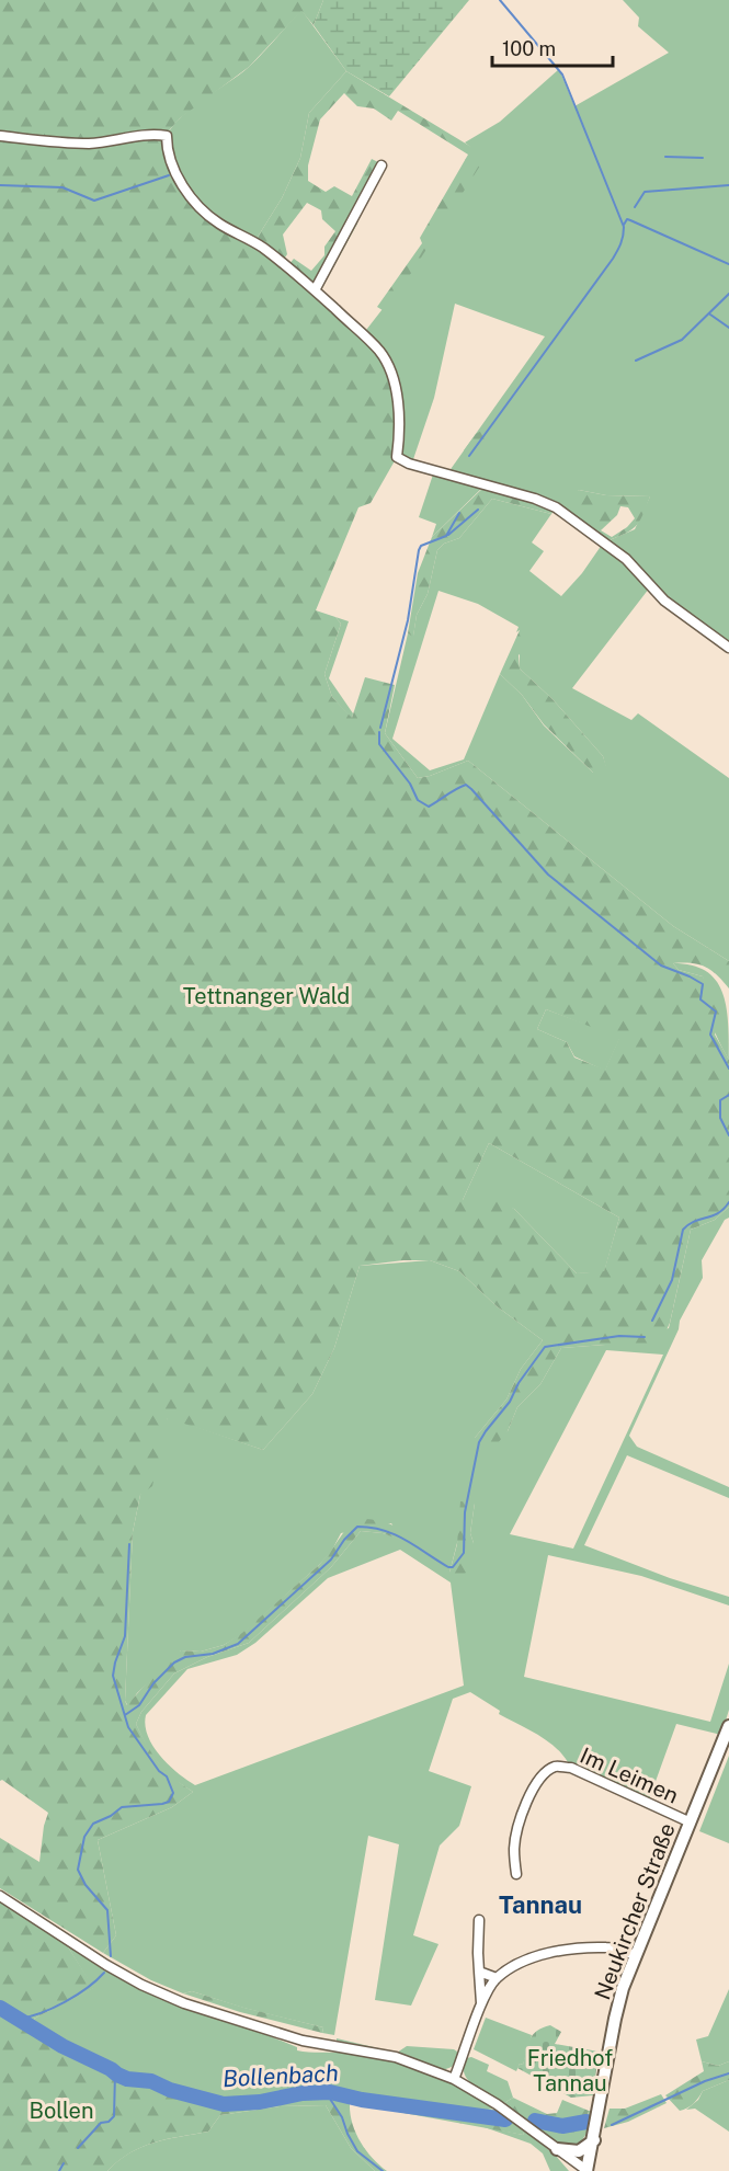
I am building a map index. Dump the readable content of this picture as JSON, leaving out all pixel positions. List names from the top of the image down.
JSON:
{
  "streets": {
    "main road": ["Neukircher Straße"],
    "street": ["Im Leimen"]
  },
  "crossings": [
    ["Im Leimen", "Neukircher Straße"]
  ],
  "districts": ["Tannau"],
  "water": ["Bollenbach"],
  "parks": ["Tettnanger Wald", "Friedhof Tannau", "Bollen"],
  "scale_bar": "100 m"
}
